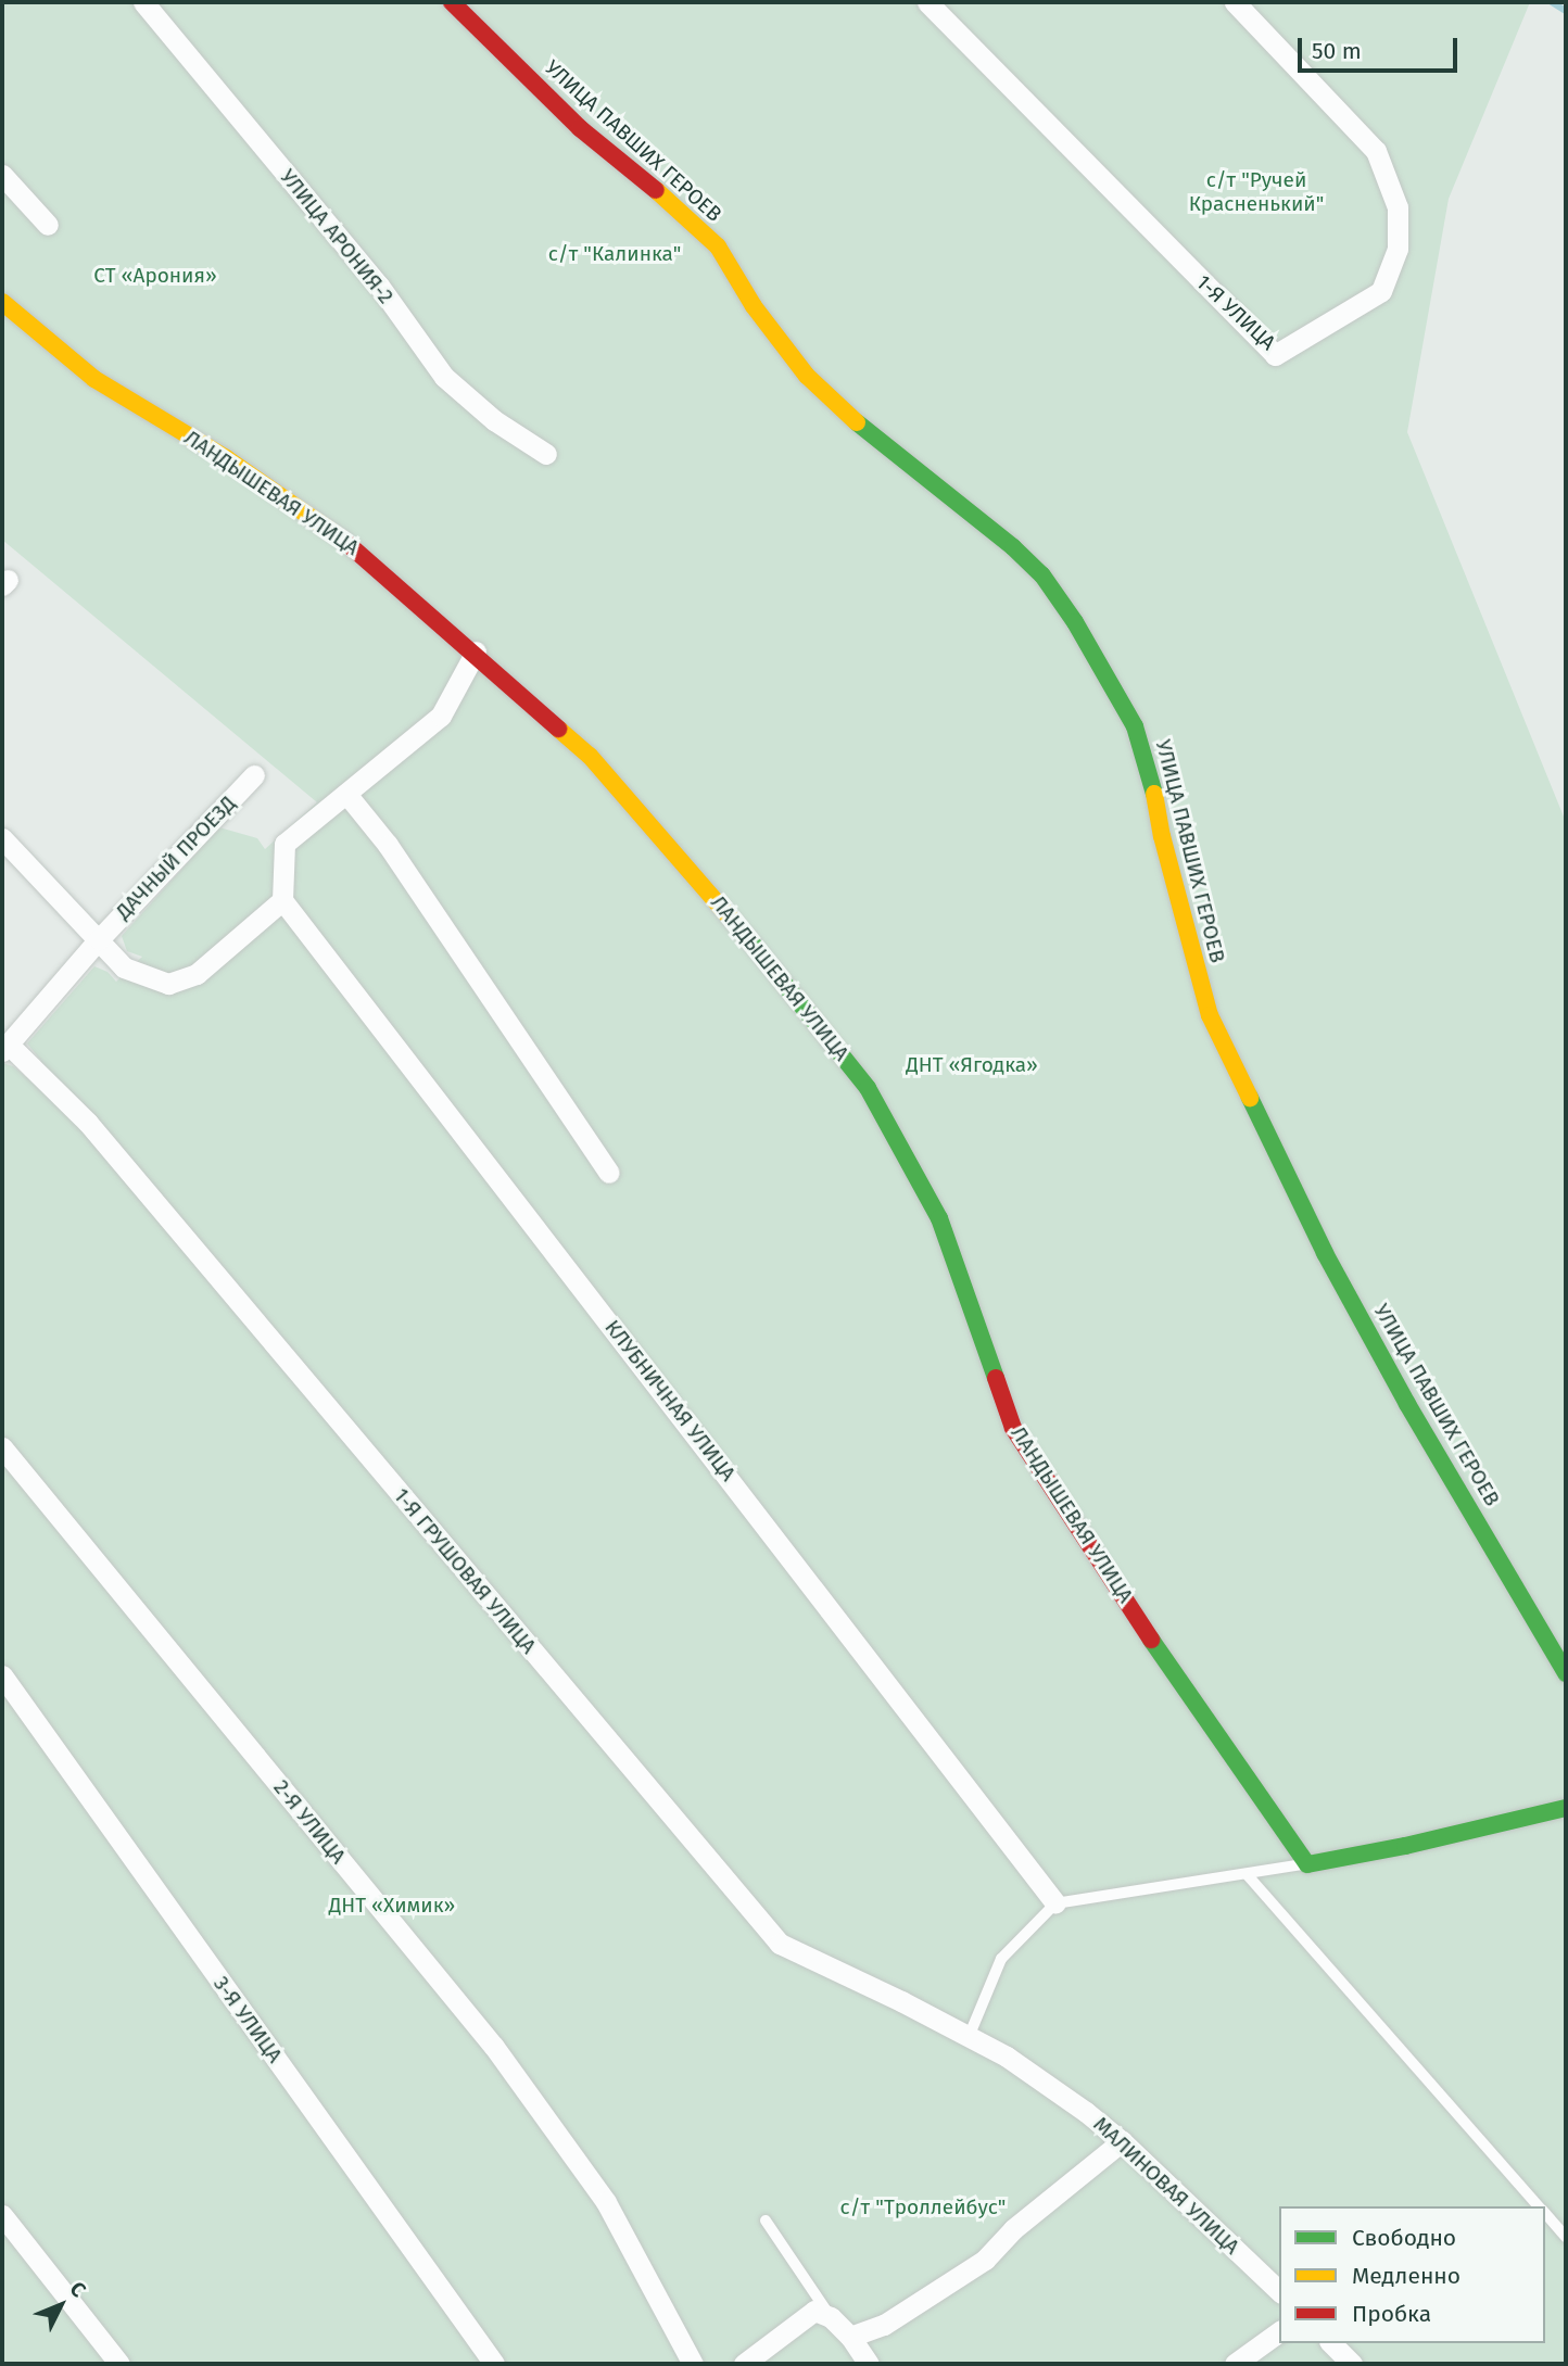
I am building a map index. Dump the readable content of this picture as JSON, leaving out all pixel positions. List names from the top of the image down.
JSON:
{
  "streets": {
    "street": [
      "УЛИЦА ПАВШИХ ГЕРОЕВ",
      "УЛИЦА АРОНИЯ-2",
      "1-Я УЛИЦА",
      "ЛАНДЫШЕВАЯ УЛИЦА",
      "ДАЧНЫЙ ПРОЕЗД",
      "КЛУБНИЧНАЯ УЛИЦА",
      "1-Я ГРУШОВАЯ УЛИЦА",
      "2-Я УЛИЦА",
      "3-Я УЛИЦА",
      "МАЛИНОВАЯ УЛИЦА"
    ]
  },
  "crossings": [
    ["ДАЧНЫЙ ПРОЕЗД", "1-Я ГРУШОВАЯ УЛИЦА"],
    ["1-Я ГРУШОВАЯ УЛИЦА", "МАЛИНОВАЯ УЛИЦА"]
  ],
  "parks": [
    "с/т \"Ручей Красненький\"",
    "с/т \"Калинка\"",
    "СТ «Арония»",
    "ДНТ «Ягодка»",
    "ДНТ «Химик»",
    "с/т \"Троллейбус\""
  ],
  "legend": ["Свободно", "Медленно", "Пробка"],
  "scale_bar": "50 m",
  "north": "top right"
}
